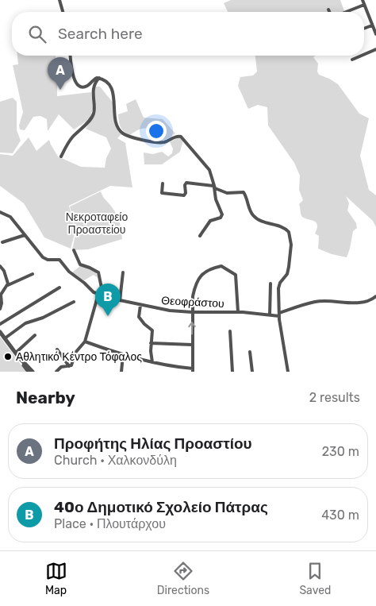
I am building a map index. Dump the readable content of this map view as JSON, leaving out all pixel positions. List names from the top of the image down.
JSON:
{
  "streets": {
    "street": ["Θεοφράστου"]
  },
  "parks": ["Νεκροταφείο Προαστείου"],
  "places": ["Αθλητικό Κέντρο Τόφαλος"],
  "page": {
    "search": "Search here",
    "pins": ["A", "B"],
    "heading": ["Nearby", "2 results"],
    "list": [
      {
        "mark": "A",
        "name": "Προφήτης Ηλίας Προαστίου",
        "note": "Church · Χαλκονδύλη",
        "value": "230 m"
      },
      {
        "mark": "B",
        "name": "40ο Δημοτικό Σχολείο Πάτρας",
        "note": "Place · Πλουτάρχου",
        "value": "430 m"
      }
    ],
    "nav": ["Map", "Directions", "Saved"]
  }
}
